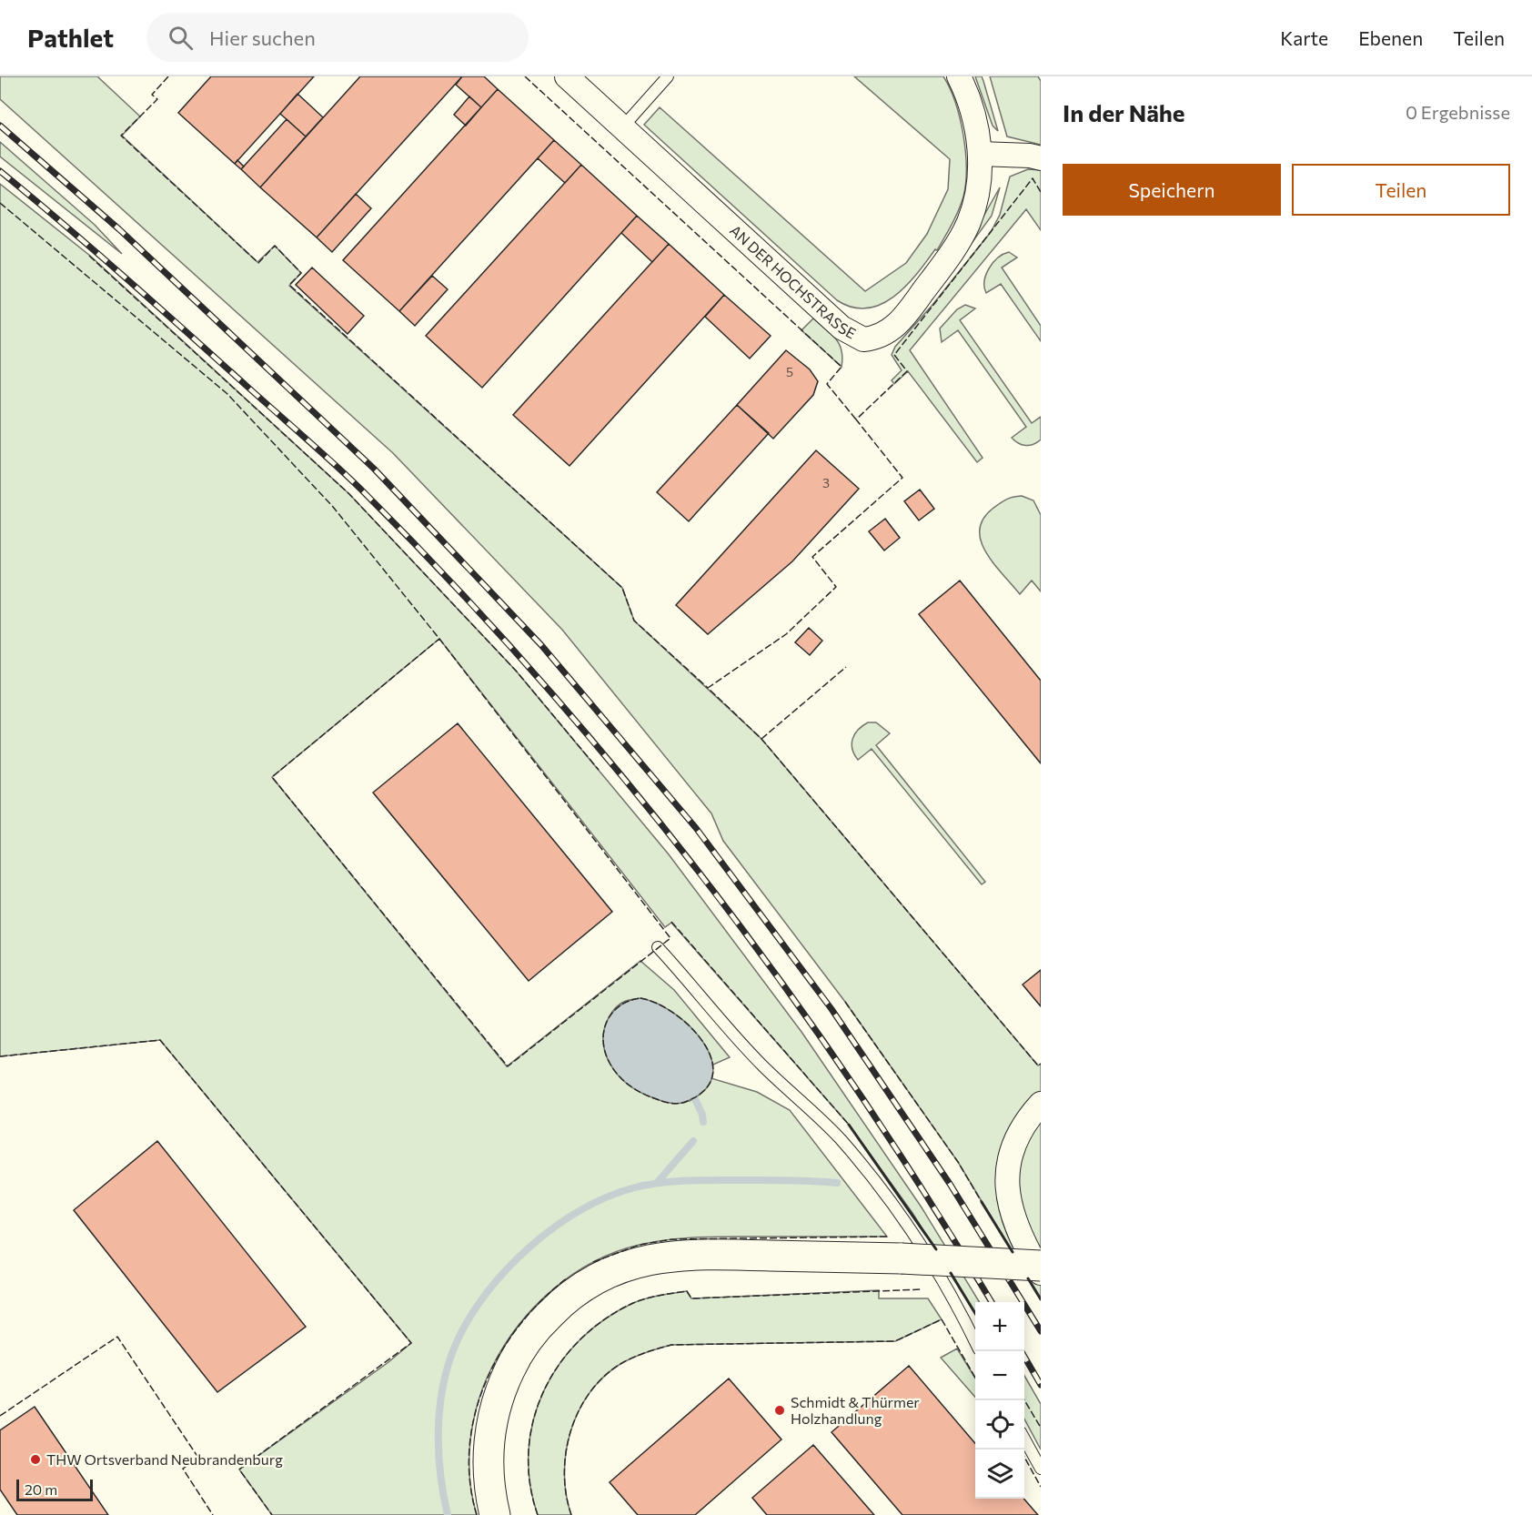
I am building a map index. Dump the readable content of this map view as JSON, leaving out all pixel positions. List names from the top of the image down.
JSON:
{
  "streets": {
    "street": ["AN DER HOCHSTRASSE"]
  },
  "places": ["Schmidt & Thürmer Holzhandlung", "THW Ortsverband Neubrandenburg"],
  "house_numbers": ["5", "3"],
  "scale_bar": "20 m",
  "page": {
    "header": "Pathlet",
    "search": "Hier suchen",
    "nav": ["Karte", "Ebenen", "Teilen"],
    "heading": ["In der Nähe", "0 Ergebnisse"],
    "buttons": ["Speichern", "Teilen"],
    "map_buttons": ["+", "−"],
    "scale": "20 m"
  }
}
